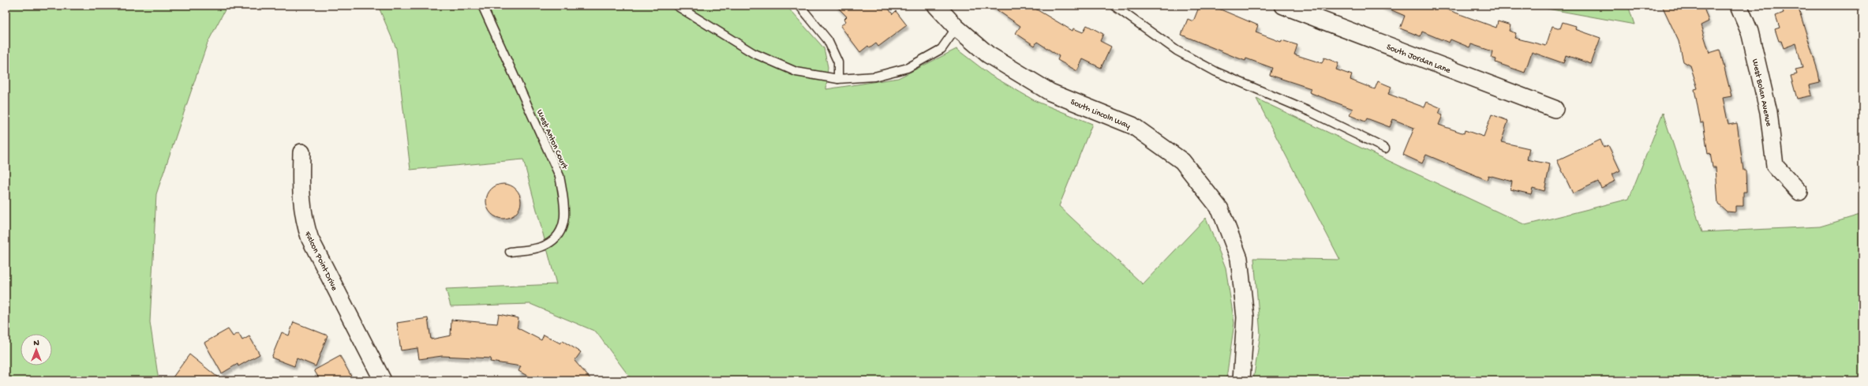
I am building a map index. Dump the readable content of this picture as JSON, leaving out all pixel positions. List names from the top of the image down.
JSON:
{
  "streets": {
    "street": [
      "South Jordan Lane",
      "West Bolan Avenue",
      "South Lincoln Way",
      "Falcon Point Drive"
    ],
    "lane": ["West Anton Court"]
  },
  "north": "top"
}
